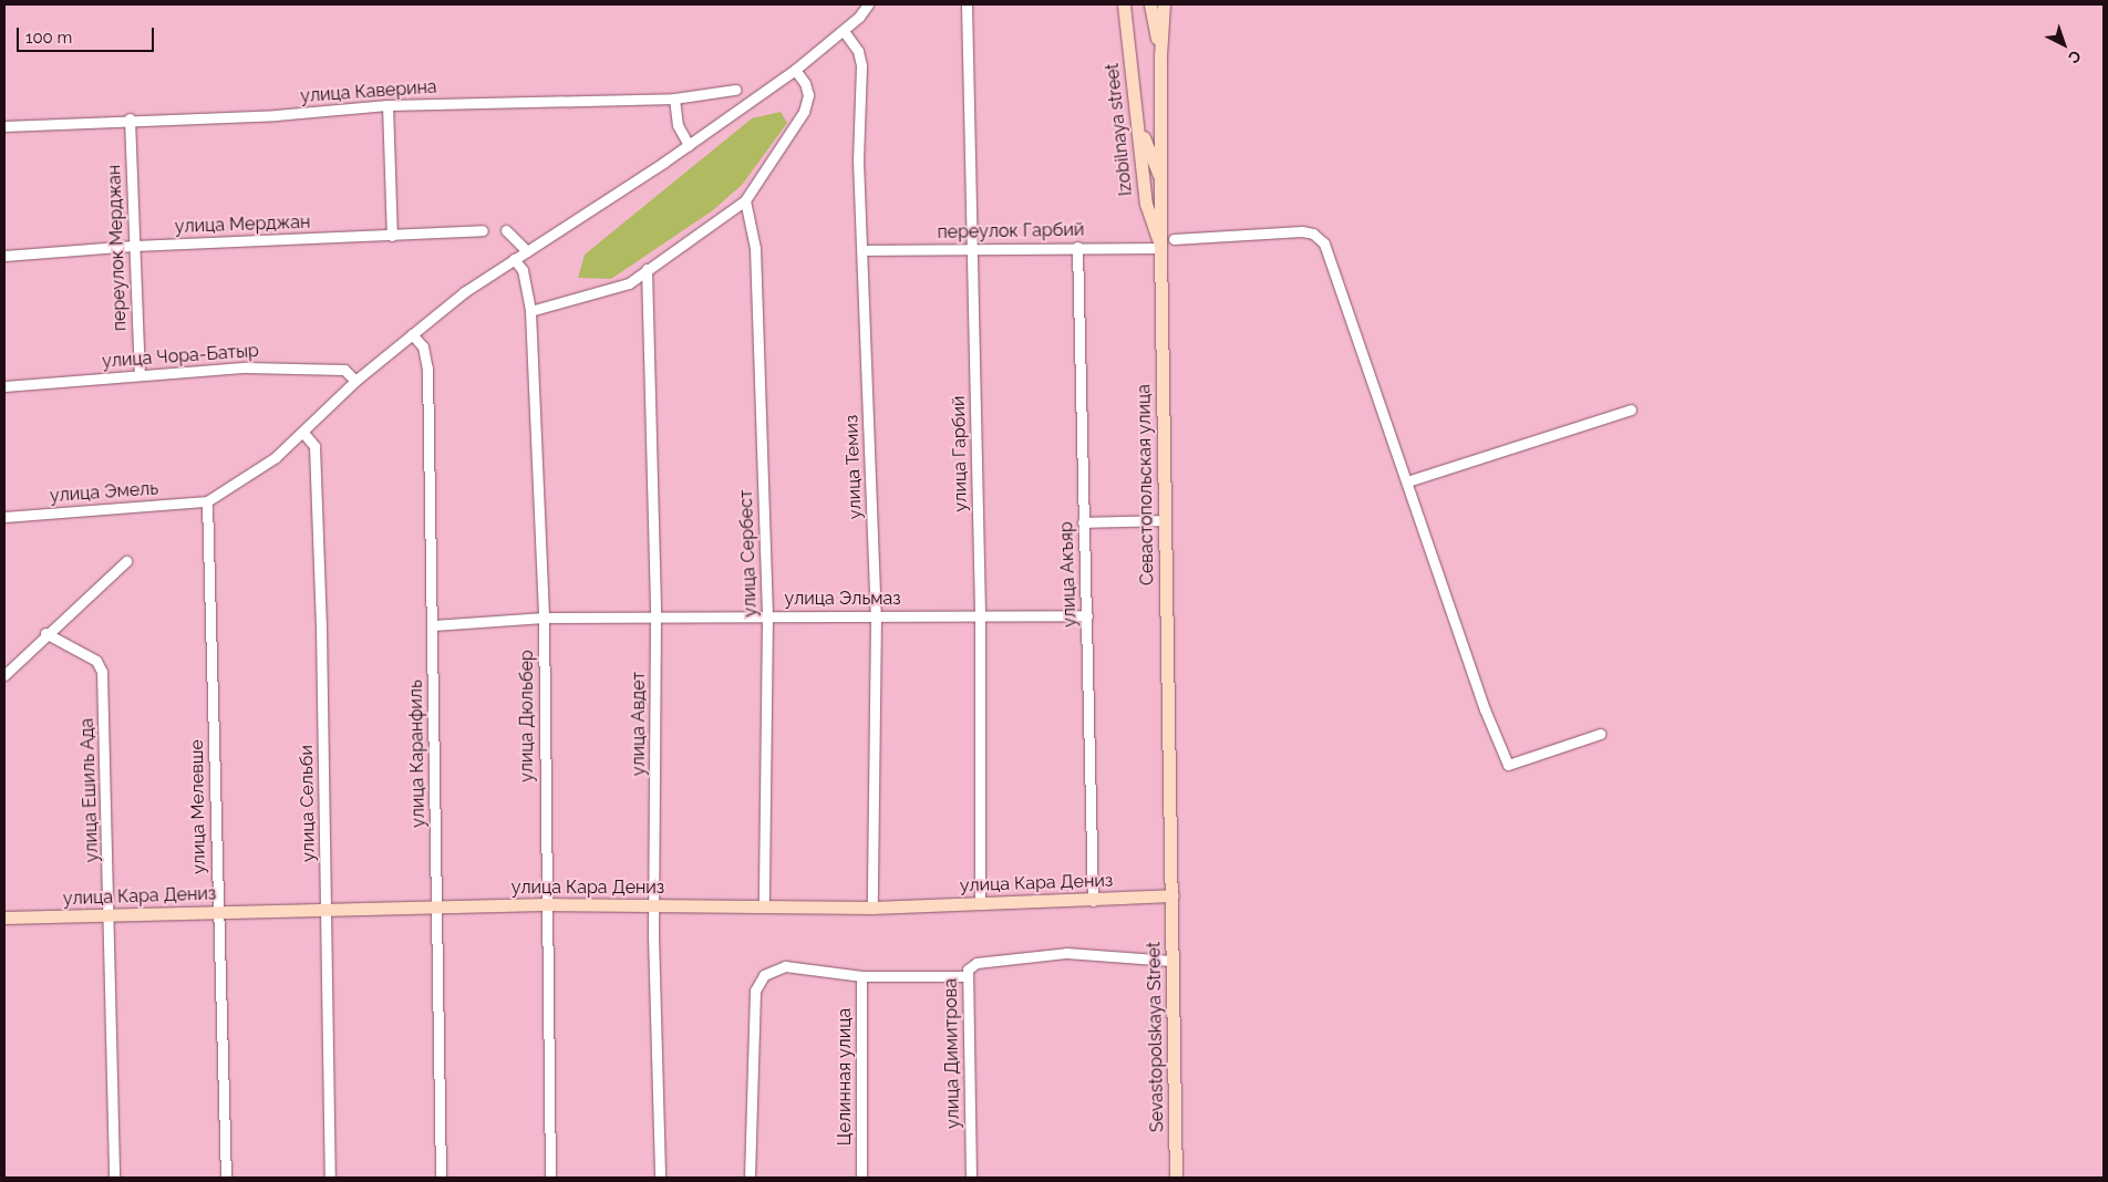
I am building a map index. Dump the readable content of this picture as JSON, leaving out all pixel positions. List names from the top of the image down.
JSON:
{
  "streets": {
    "main road": [
      "Izobilnaya street",
      "Севастопольская улица",
      "улица Кара Дениз",
      "Sevastopolskaya Street"
    ],
    "street": [
      "улица Каверина",
      "улица Мерджан",
      "переулок Гарбий",
      "переулок Мерджан",
      "улица Чора-Батыр",
      "улица Гарбий",
      "улица Темиз",
      "улица Эмель",
      "улица Сербест",
      "улица Акъяр",
      "улица Эльмаз",
      "улица Дюльбер",
      "улица Авдет",
      "улица Каранфиль",
      "улица Ешиль Ада",
      "улица Сельби",
      "улица Мелевше",
      "улица Димитрова",
      "Целинная улица"
    ]
  },
  "crossings": [
    ["улица Каверина", "переулок Мерджан"],
    ["Izobilnaya street", "переулок Гарбий"],
    ["Izobilnaya street", "Севастопольская улица"],
    ["улица Мерджан", "переулок Мерджан"],
    ["переулок Гарбий", "улица Гарбий"],
    ["переулок Гарбий", "улица Темиз"],
    ["переулок Гарбий", "Севастопольская улица"],
    ["переулок Гарбий", "улица Акъяр"],
    ["переулок Мерджан", "улица Чора-Батыр"],
    ["улица Гарбий", "улица Эльмаз"],
    ["улица Гарбий", "улица Кара Дениз"],
    ["улица Темиз", "улица Эльмаз"],
    ["улица Темиз", "улица Кара Дениз"],
    ["Севастопольская улица", "улица Кара Дениз"],
    ["Севастопольская улица", "Sevastopolskaya Street"],
    ["улица Эмель", "улица Мелевше"],
    ["улица Сербест", "улица Эльмаз"],
    ["улица Сербест", "улица Кара Дениз"],
    ["улица Акъяр", "улица Эльмаз"],
    ["улица Акъяр", "улица Кара Дениз"],
    ["улица Эльмаз", "улица Дюльбер"],
    ["улица Эльмаз", "улица Авдет"],
    ["улица Эльмаз", "улица Каранфиль"],
    ["улица Дюльбер", "улица Кара Дениз"],
    ["улица Авдет", "улица Кара Дениз"],
    ["улица Каранфиль", "улица Кара Дениз"],
    ["улица Ешиль Ада", "улица Кара Дениз"],
    ["улица Сельби", "улица Кара Дениз"],
    ["улица Мелевше", "улица Кара Дениз"],
    ["улица Кара Дениз", "Sevastopolskaya Street"],
    ["Sevastopolskaya Street", "улица Димитрова"]
  ],
  "scale_bar": "100 m",
  "north": "bottom right"
}
